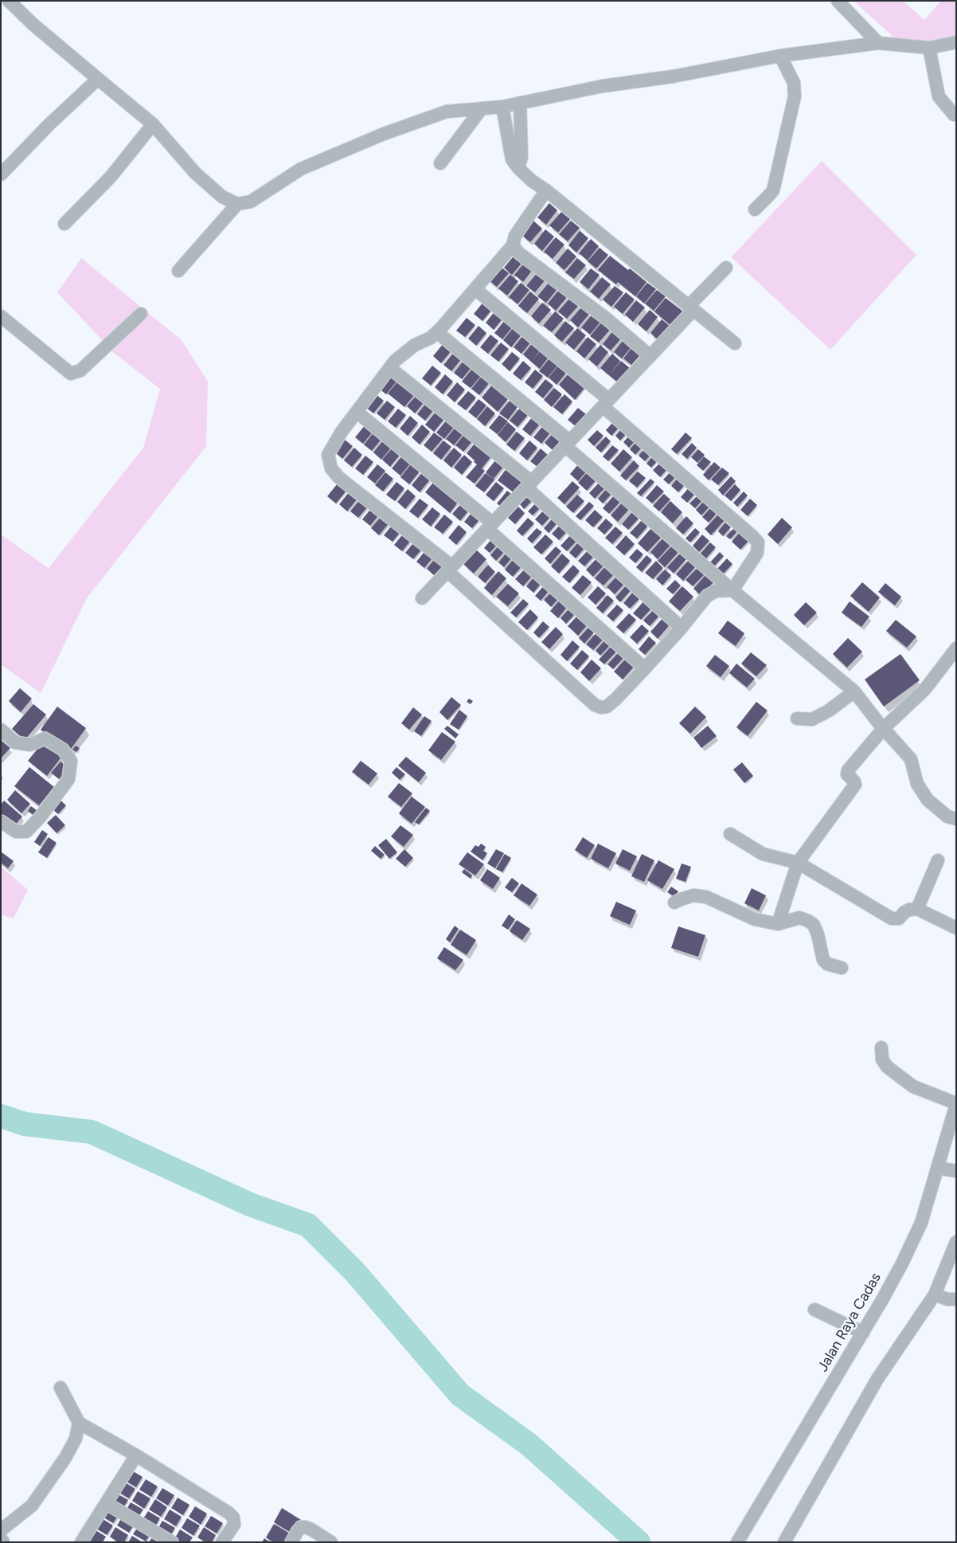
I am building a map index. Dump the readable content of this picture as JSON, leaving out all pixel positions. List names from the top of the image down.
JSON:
{
  "streets": {
    "street": ["Jalan Raya Cadas"]
  }
}
